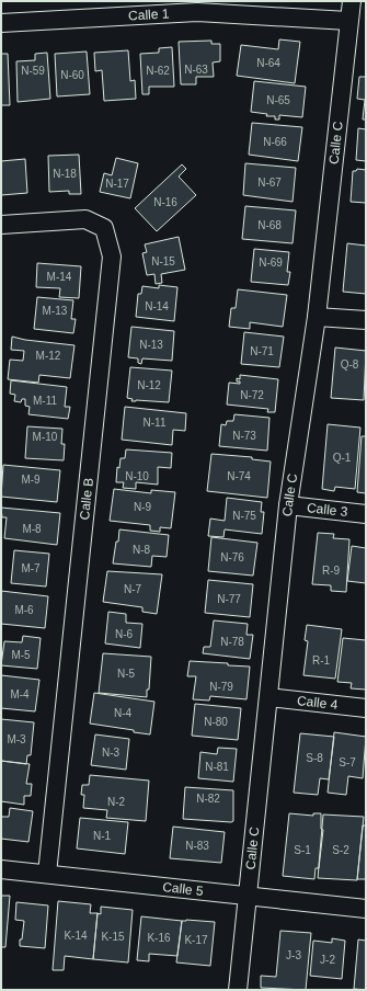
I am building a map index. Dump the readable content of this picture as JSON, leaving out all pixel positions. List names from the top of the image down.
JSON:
{
  "streets": {
    "street": [
      "Calle 1",
      "Calle C",
      "Calle B",
      "Calle 3",
      "Calle 4",
      "Calle 5"
    ]
  },
  "crossings": [
    ["Calle 1", "Calle C"],
    ["Calle C", "Calle 3"],
    ["Calle C", "Calle 4"],
    ["Calle C", "Calle 5"],
    ["Calle B", "Calle 5"]
  ],
  "house_numbers": [
    "N-64",
    "N-63",
    "N-59",
    "N-62",
    "N-60",
    "N-65",
    "N-66",
    "N-18",
    "N-67",
    "N-17",
    "N-16",
    "N-68",
    "N-15",
    "N-69",
    "M-14",
    "N-14",
    "M-13",
    "N-13",
    "N-71",
    "M-12",
    "Q-8",
    "N-12",
    "N-72",
    "M-11",
    "N-11",
    "N-73",
    "M-10",
    "Q-1",
    "N-10",
    "N-74",
    "M-9",
    "N-9",
    "N-75",
    "M-8",
    "N-8",
    "N-76",
    "M-7",
    "R-9",
    "N-7",
    "N-77",
    "M-6",
    "N-6",
    "N-78",
    "M-5",
    "R-1",
    "N-5",
    "N-79",
    "M-4",
    "N-4",
    "N-80",
    "M-3",
    "N-3",
    "S-8",
    "S-7",
    "N-81",
    "N-82",
    "N-2",
    "N-1",
    "N-83",
    "S-1",
    "S-2",
    "K-14",
    "K-15",
    "K-16",
    "K-17",
    "J-3",
    "J-2"
  ]
}
